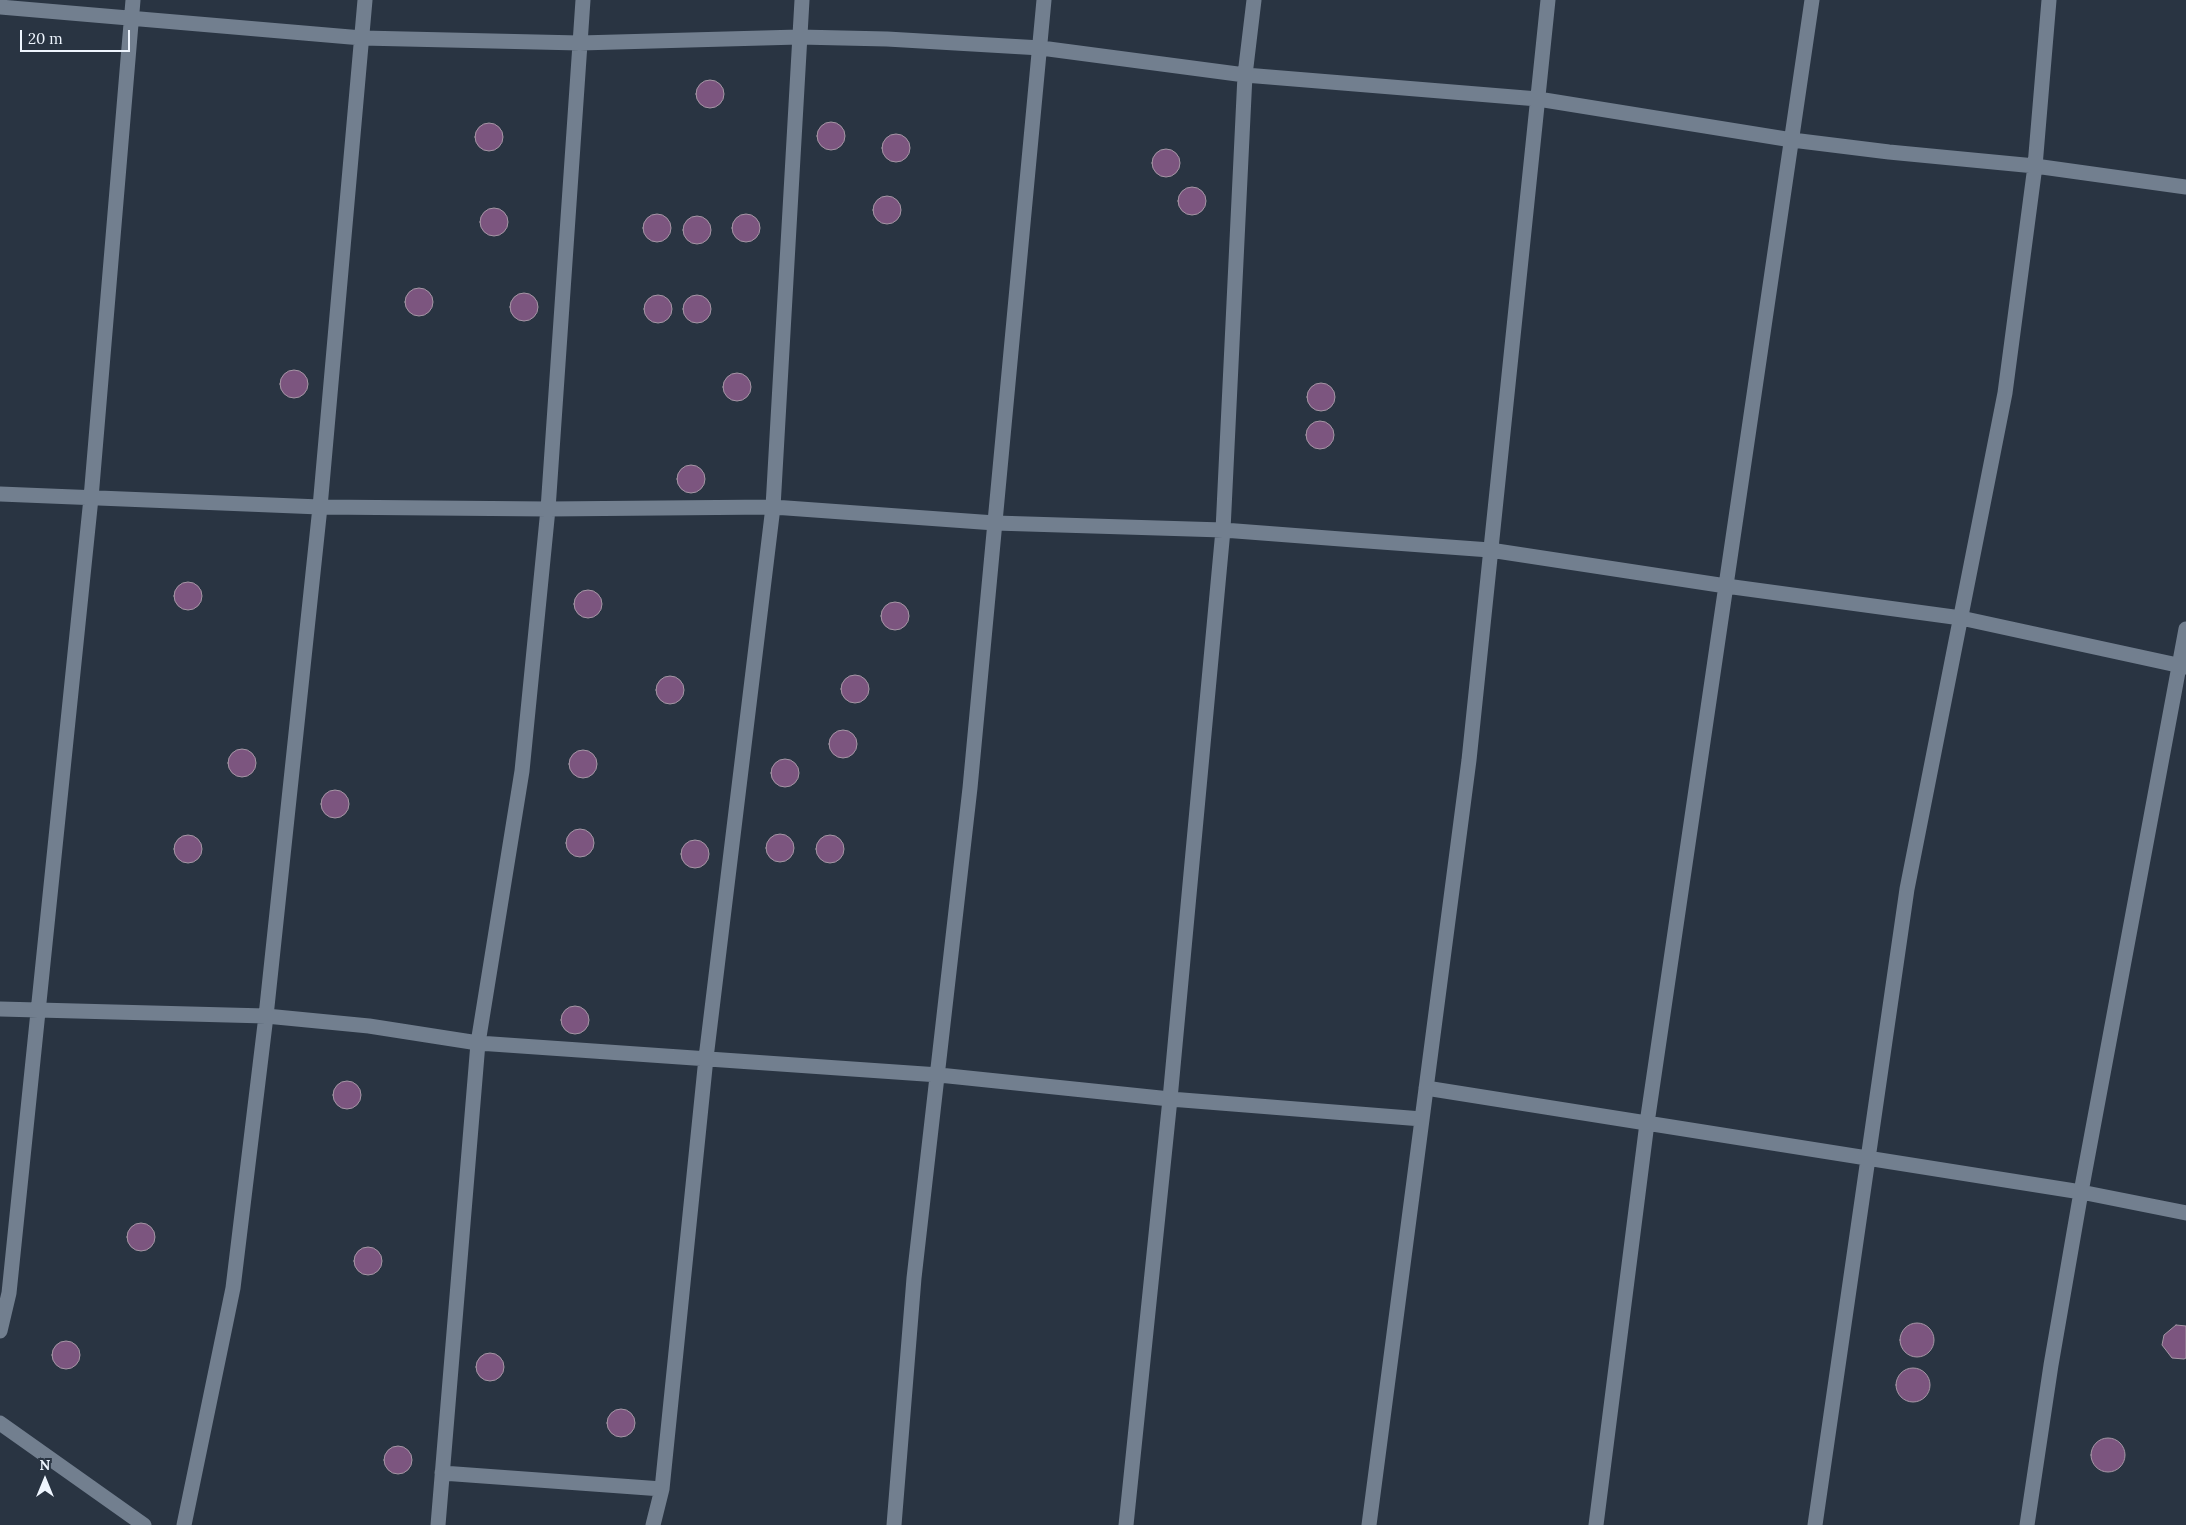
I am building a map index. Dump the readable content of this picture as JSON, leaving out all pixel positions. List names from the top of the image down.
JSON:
{
  "scale_bar": "20 m",
  "north": "top"
}
